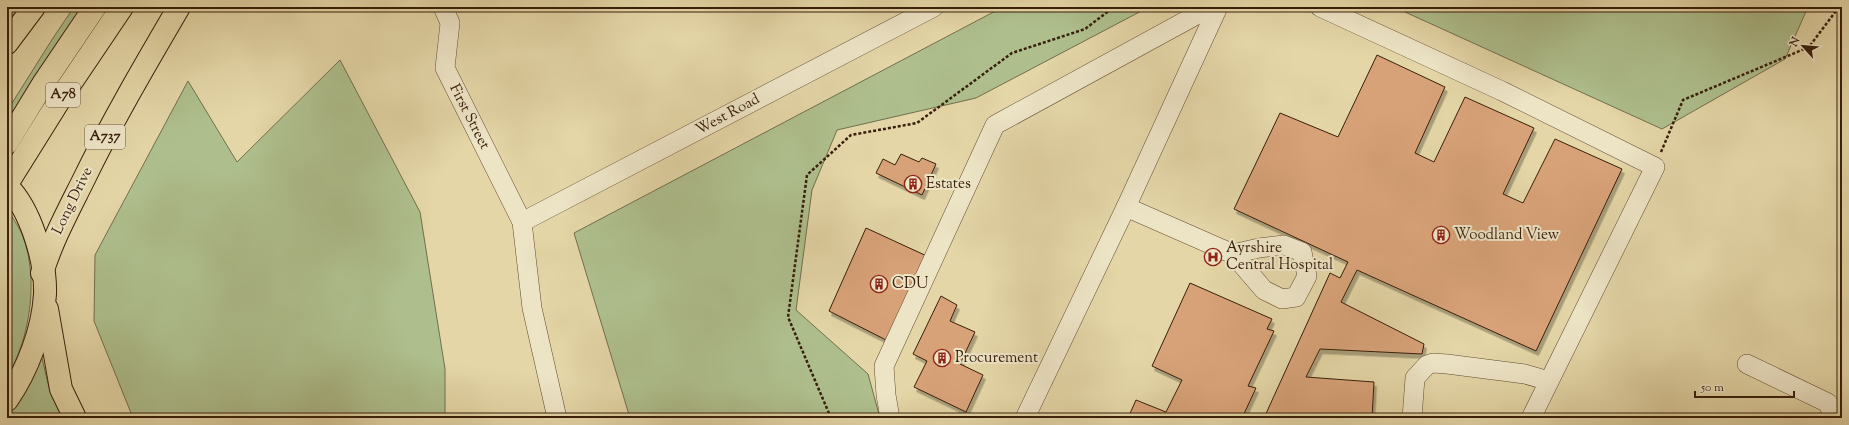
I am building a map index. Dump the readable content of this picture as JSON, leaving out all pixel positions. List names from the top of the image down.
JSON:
{
  "streets": {
    "main road": ["A78", "A737", "Long Drive"],
    "street": ["West Road", "First Street"]
  },
  "crossings": [
    ["West Road", "First Street"]
  ],
  "places": {
    "building": [
      "Estates",
      "Woodland View",
      "CDU",
      "Procurement"
    ],
    "hospital": ["Ayrshire Central Hospital"]
  },
  "scale_bar": "50 m",
  "north": "top left"
}
